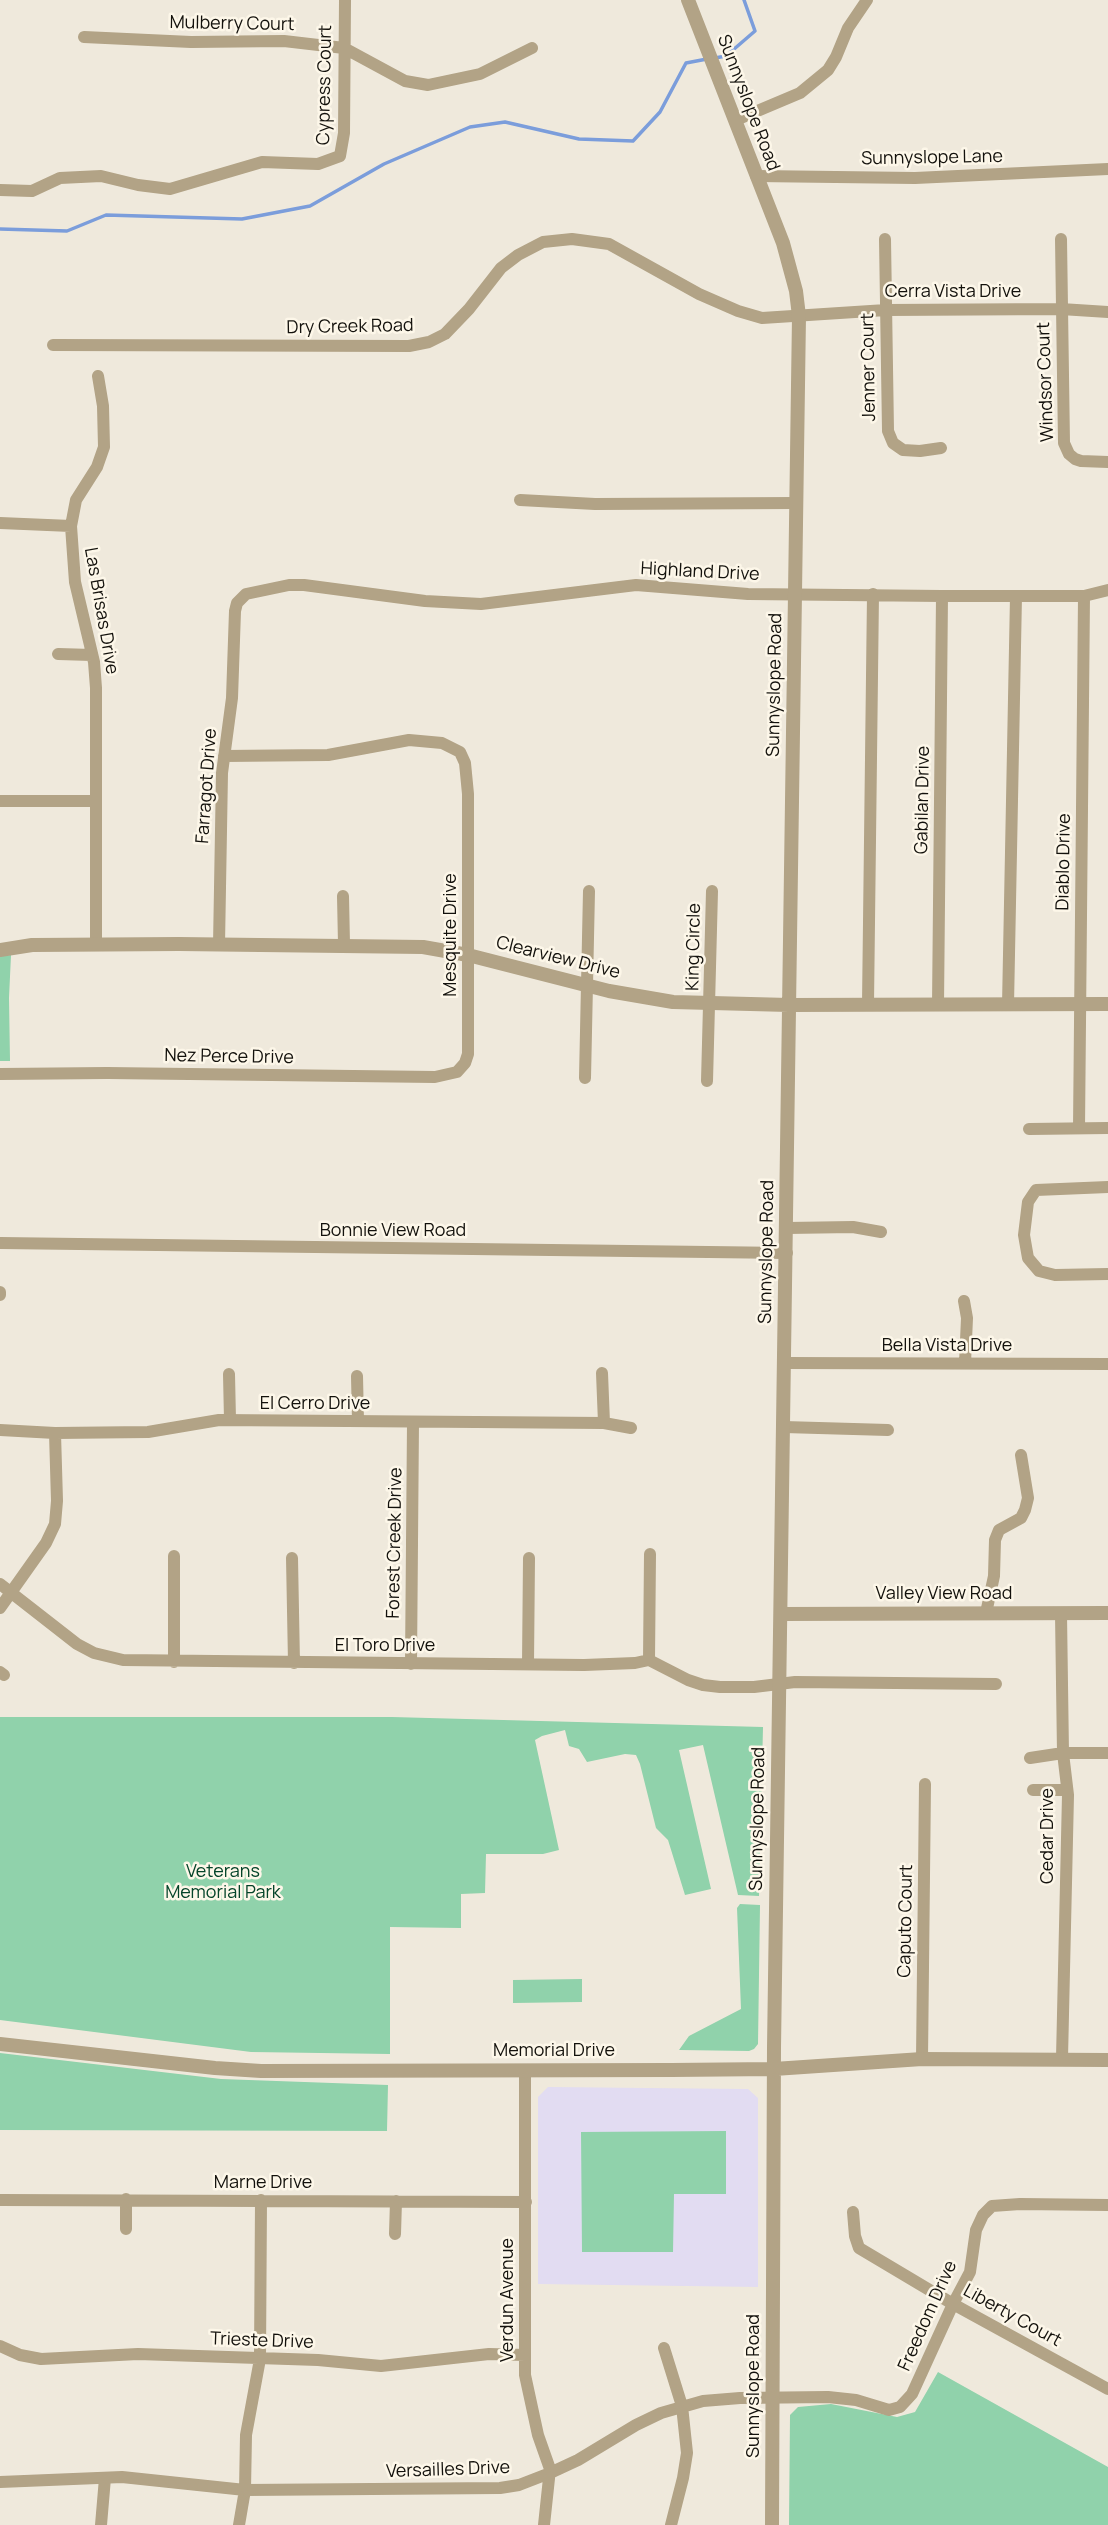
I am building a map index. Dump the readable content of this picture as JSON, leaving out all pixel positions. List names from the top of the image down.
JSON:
{
  "streets": {
    "street": [
      "Mulberry Court",
      "Cypress Court",
      "Sunnyslope Road",
      "Sunnyslope Lane",
      "Cerra Vista Drive",
      "Dry Creek Road",
      "Jenner Court",
      "Windsor Court",
      "Highland Drive",
      "Las Brisas Drive",
      "Farragot Drive",
      "Gabilan Drive",
      "Diablo Drive",
      "Mesquite Drive",
      "King Circle",
      "Clearview Drive",
      "Nez Perce Drive",
      "Bonnie View Road",
      "Bella Vista Drive",
      "El Cerro Drive",
      "Forest Creek Drive",
      "Valley View Road",
      "El Toro Drive",
      "Cedar Drive",
      "Caputo Court",
      "Memorial Drive",
      "Marne Drive",
      "Verdun Avenue",
      "Freedom Drive",
      "Liberty Court",
      "Trieste Drive",
      "Versailles Drive"
    ]
  },
  "crossings": [
    ["Mulberry Court", "Cypress Court"],
    ["Sunnyslope Road", "Sunnyslope Lane"],
    ["Sunnyslope Road", "Cerra Vista Drive"],
    ["Sunnyslope Road", "Dry Creek Road"],
    ["Sunnyslope Road", "Highland Drive"],
    ["Sunnyslope Road", "Clearview Drive"],
    ["Sunnyslope Road", "Bonnie View Road"],
    ["Sunnyslope Road", "Bella Vista Drive"],
    ["Sunnyslope Road", "Valley View Road"],
    ["Sunnyslope Road", "Memorial Drive"],
    ["Sunnyslope Road", "Versailles Drive"],
    ["Cerra Vista Drive", "Dry Creek Road"],
    ["Cerra Vista Drive", "Jenner Court"],
    ["Cerra Vista Drive", "Windsor Court"],
    ["Highland Drive", "Farragot Drive"],
    ["Highland Drive", "Gabilan Drive"],
    ["Highland Drive", "Diablo Drive"],
    ["Las Brisas Drive", "Clearview Drive"],
    ["Farragot Drive", "Mesquite Drive"],
    ["Farragot Drive", "Clearview Drive"],
    ["Gabilan Drive", "Clearview Drive"],
    ["Diablo Drive", "Clearview Drive"],
    ["Mesquite Drive", "Clearview Drive"],
    ["Mesquite Drive", "Nez Perce Drive"],
    ["King Circle", "Clearview Drive"],
    ["El Cerro Drive", "Forest Creek Drive"],
    ["Forest Creek Drive", "El Toro Drive"],
    ["Valley View Road", "Cedar Drive"],
    ["Cedar Drive", "Memorial Drive"],
    ["Caputo Court", "Memorial Drive"],
    ["Memorial Drive", "Verdun Avenue"],
    ["Marne Drive", "Verdun Avenue"],
    ["Verdun Avenue", "Trieste Drive"],
    ["Verdun Avenue", "Versailles Drive"],
    ["Freedom Drive", "Liberty Court"],
    ["Freedom Drive", "Versailles Drive"]
  ],
  "parks": ["Veterans Memorial Park"]
}
